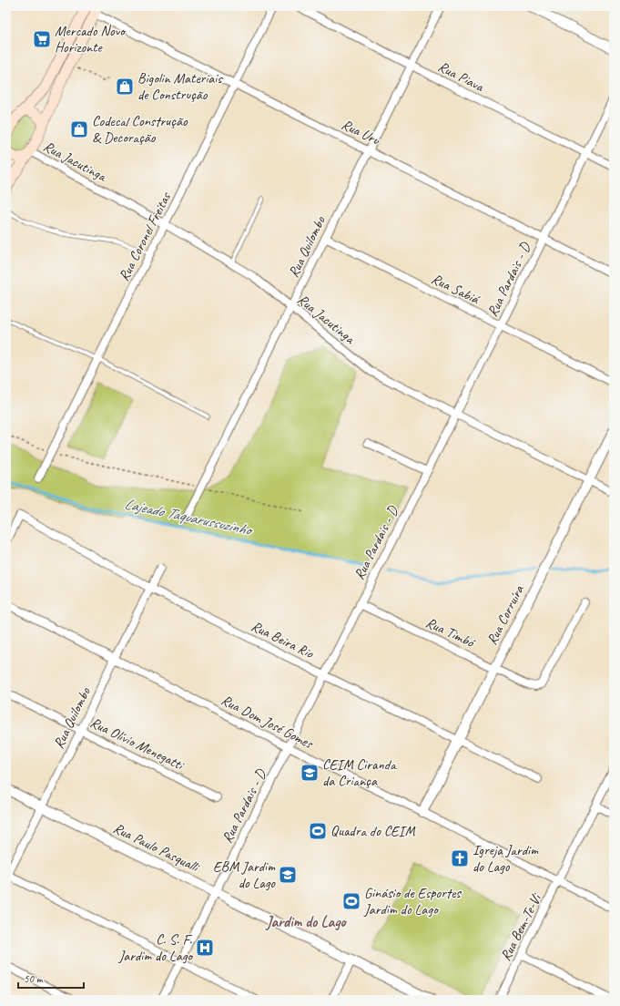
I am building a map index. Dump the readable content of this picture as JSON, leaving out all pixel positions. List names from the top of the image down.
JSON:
{
  "streets": {
    "street": [
      "Rua Piava",
      "Rua Uru",
      "Rua Jacutinga",
      "Rua Coronel Freitas",
      "Rua Quilombo",
      "Rua Pardais - D",
      "Rua Sabiá",
      "Rua Corruíra",
      "Rua Timbó",
      "Rua Beira Rio",
      "Rua Dom José Gomes",
      "Rua Olívio Menegatti",
      "Rua Paulo Pasqualli",
      "Rua Bem-Te-Vi"
    ]
  },
  "crossings": [
    ["Rua Piava", "Rua Quilombo"],
    ["Rua Piava", "Rua Pardais - D"],
    ["Rua Uru", "Rua Coronel Freitas"],
    ["Rua Uru", "Rua Quilombo"],
    ["Rua Uru", "Rua Pardais - D"],
    ["Rua Jacutinga", "Rua Coronel Freitas"],
    ["Rua Jacutinga", "Rua Quilombo"],
    ["Rua Jacutinga", "Rua Pardais - D"],
    ["Rua Jacutinga", "Rua Corruíra"],
    ["Rua Quilombo", "Rua Sabiá"],
    ["Rua Quilombo", "Rua Beira Rio"],
    ["Rua Quilombo", "Rua Dom José Gomes"],
    ["Rua Quilombo", "Rua Olívio Menegatti"],
    ["Rua Quilombo", "Rua Paulo Pasqualli"],
    ["Rua Pardais - D", "Rua Sabiá"],
    ["Rua Pardais - D", "Rua Timbó"],
    ["Rua Pardais - D", "Rua Beira Rio"],
    ["Rua Pardais - D", "Rua Dom José Gomes"],
    ["Rua Pardais - D", "Rua Paulo Pasqualli"],
    ["Rua Corruíra", "Rua Timbó"],
    ["Rua Corruíra", "Rua Beira Rio"],
    ["Rua Corruíra", "Rua Dom José Gomes"],
    ["Rua Dom José Gomes", "Rua Bem-Te-Vi"]
  ],
  "districts": ["Jardim do Lago"],
  "water": ["Lajeado Taquarussuzinho"],
  "places": {
    "supermarket": ["Mercado Novo Horizonte"],
    "shop": ["Bigolin Materiais de Construção", "Codecal Construção & Decoração"],
    "school or university": ["CEIM Ciranda da Criança", "EBM Jardim do Lago"],
    "sports": ["Quadra do CEIM", "Ginásio de Esportes Jardim do Lago"],
    "church": ["Igreja Jardim do Lago"],
    "hospital": ["C. S. F. Jardim do Lago"]
  },
  "scale_bar": "50 m"
}
